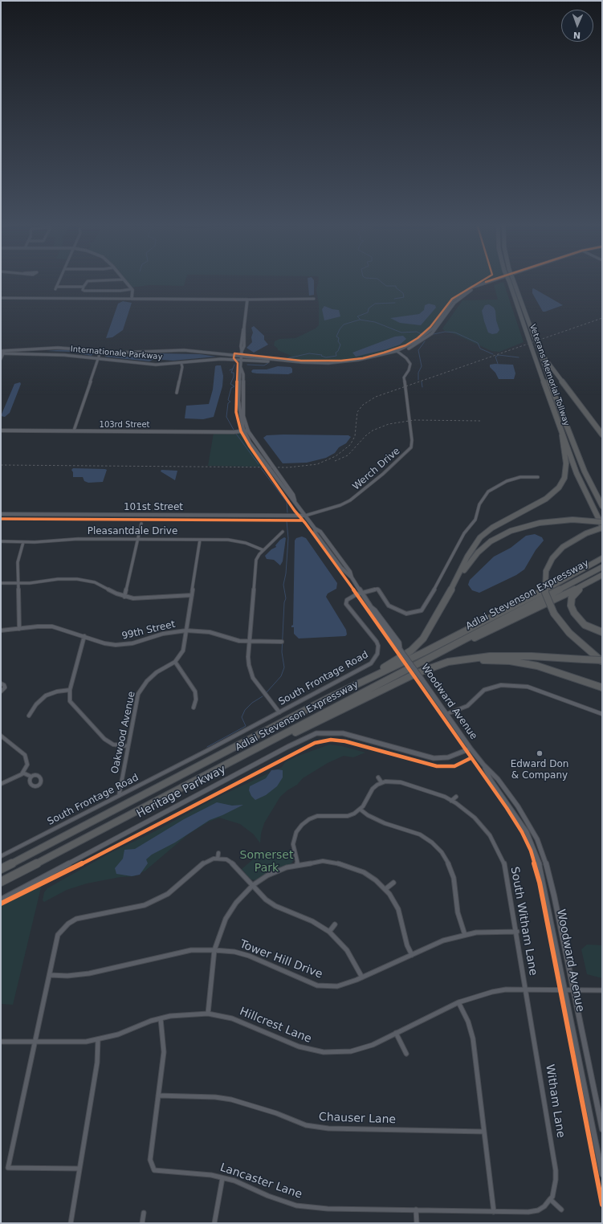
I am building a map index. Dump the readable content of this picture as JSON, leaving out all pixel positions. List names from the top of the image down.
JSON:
{
  "streets": {
    "highway": ["Veterans Memorial Tollway", "Adlai Stevenson Expressway"],
    "street": [
      "Internationale Parkway",
      "103rd Street",
      "Werch Drive",
      "101st Street",
      "Pleasantdale Drive",
      "99th Street",
      "South Frontage Road",
      "Woodward Avenue",
      "Oakwood Avenue",
      "Heritage Parkway",
      "South Witham Lane",
      "Tower Hill Drive",
      "Hillcrest Lane",
      "Witham Lane",
      "Chauser Lane",
      "Lancaster Lane"
    ]
  },
  "crossings": [
    ["Internationale Parkway", "Werch Drive"],
    ["Internationale Parkway", "Woodward Avenue"],
    ["103rd Street", "Woodward Avenue"],
    ["Werch Drive", "101st Street"],
    ["Werch Drive", "Woodward Avenue"],
    ["101st Street", "Woodward Avenue"],
    ["Pleasantdale Drive", "Oakwood Avenue"],
    ["99th Street", "Oakwood Avenue"],
    ["South Frontage Road", "Woodward Avenue"],
    ["South Frontage Road", "Oakwood Avenue"],
    ["Woodward Avenue", "Heritage Parkway"],
    ["Woodward Avenue", "Hillcrest Lane"],
    ["South Witham Lane", "Tower Hill Drive"],
    ["South Witham Lane", "Hillcrest Lane"],
    ["South Witham Lane", "Witham Lane"],
    ["Hillcrest Lane", "Witham Lane"],
    ["Hillcrest Lane", "Lancaster Lane"],
    ["Witham Lane", "Lancaster Lane"],
    ["Chauser Lane", "Lancaster Lane"]
  ],
  "parks": ["Somerset Park"],
  "places": ["Edward Don & Company"],
  "north": "bottom"
}
